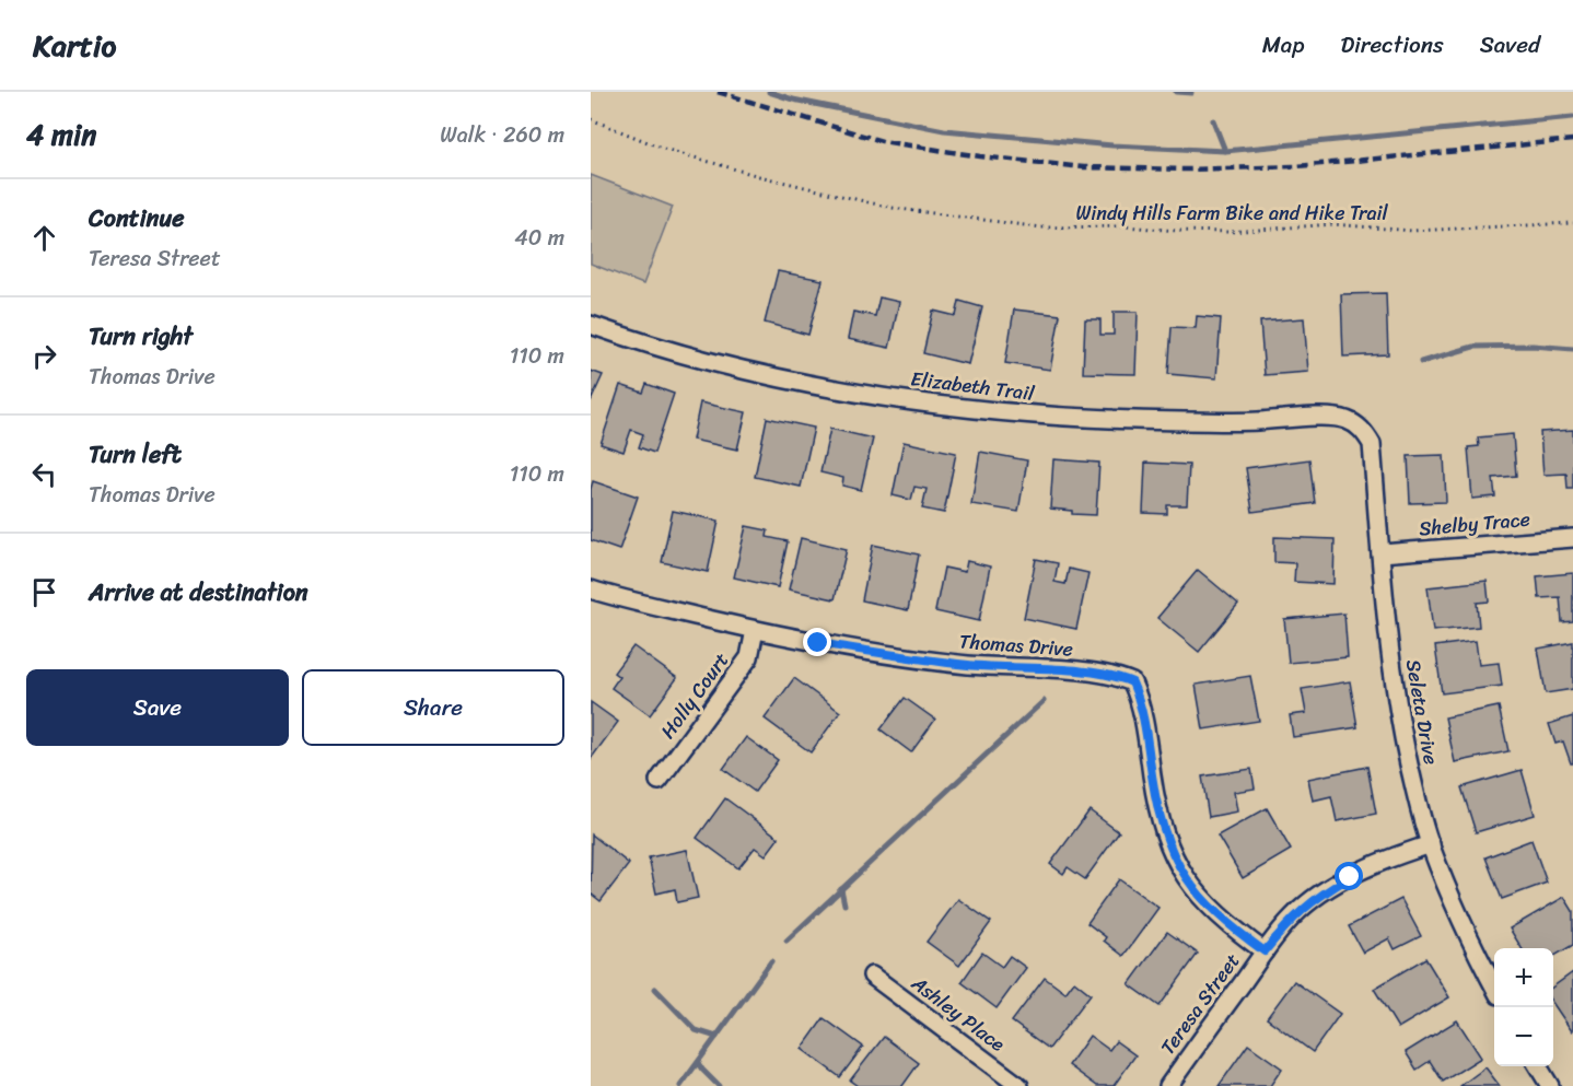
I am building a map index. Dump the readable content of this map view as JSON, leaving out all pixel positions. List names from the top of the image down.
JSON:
{
  "streets": {
    "street": [
      "Elizabeth Trail",
      "Shelby Trace",
      "Thomas Drive",
      "Holly Court",
      "Seleta Drive",
      "Teresa Street",
      "Ashley Place"
    ],
    "path": ["Windy Hills Farm Bike and Hike Trail"]
  },
  "crossings": [
    ["Elizabeth Trail", "Seleta Drive"],
    ["Shelby Trace", "Seleta Drive"],
    ["Thomas Drive", "Holly Court"],
    ["Thomas Drive", "Teresa Street"],
    ["Seleta Drive", "Teresa Street"]
  ],
  "page": {
    "header": "Kartio",
    "nav": ["Map", "Directions", "Saved"],
    "heading": ["4 min", "Walk · 260 m"],
    "list": [
      ["Continue", "Teresa Street", "40 m"],
      ["Turn right", "Thomas Drive", "110 m"],
      ["Turn left", "Thomas Drive", "110 m"],
      "Arrive at destination"
    ],
    "buttons": ["Save", "Share"],
    "map_buttons": ["+", "−"]
  }
}
